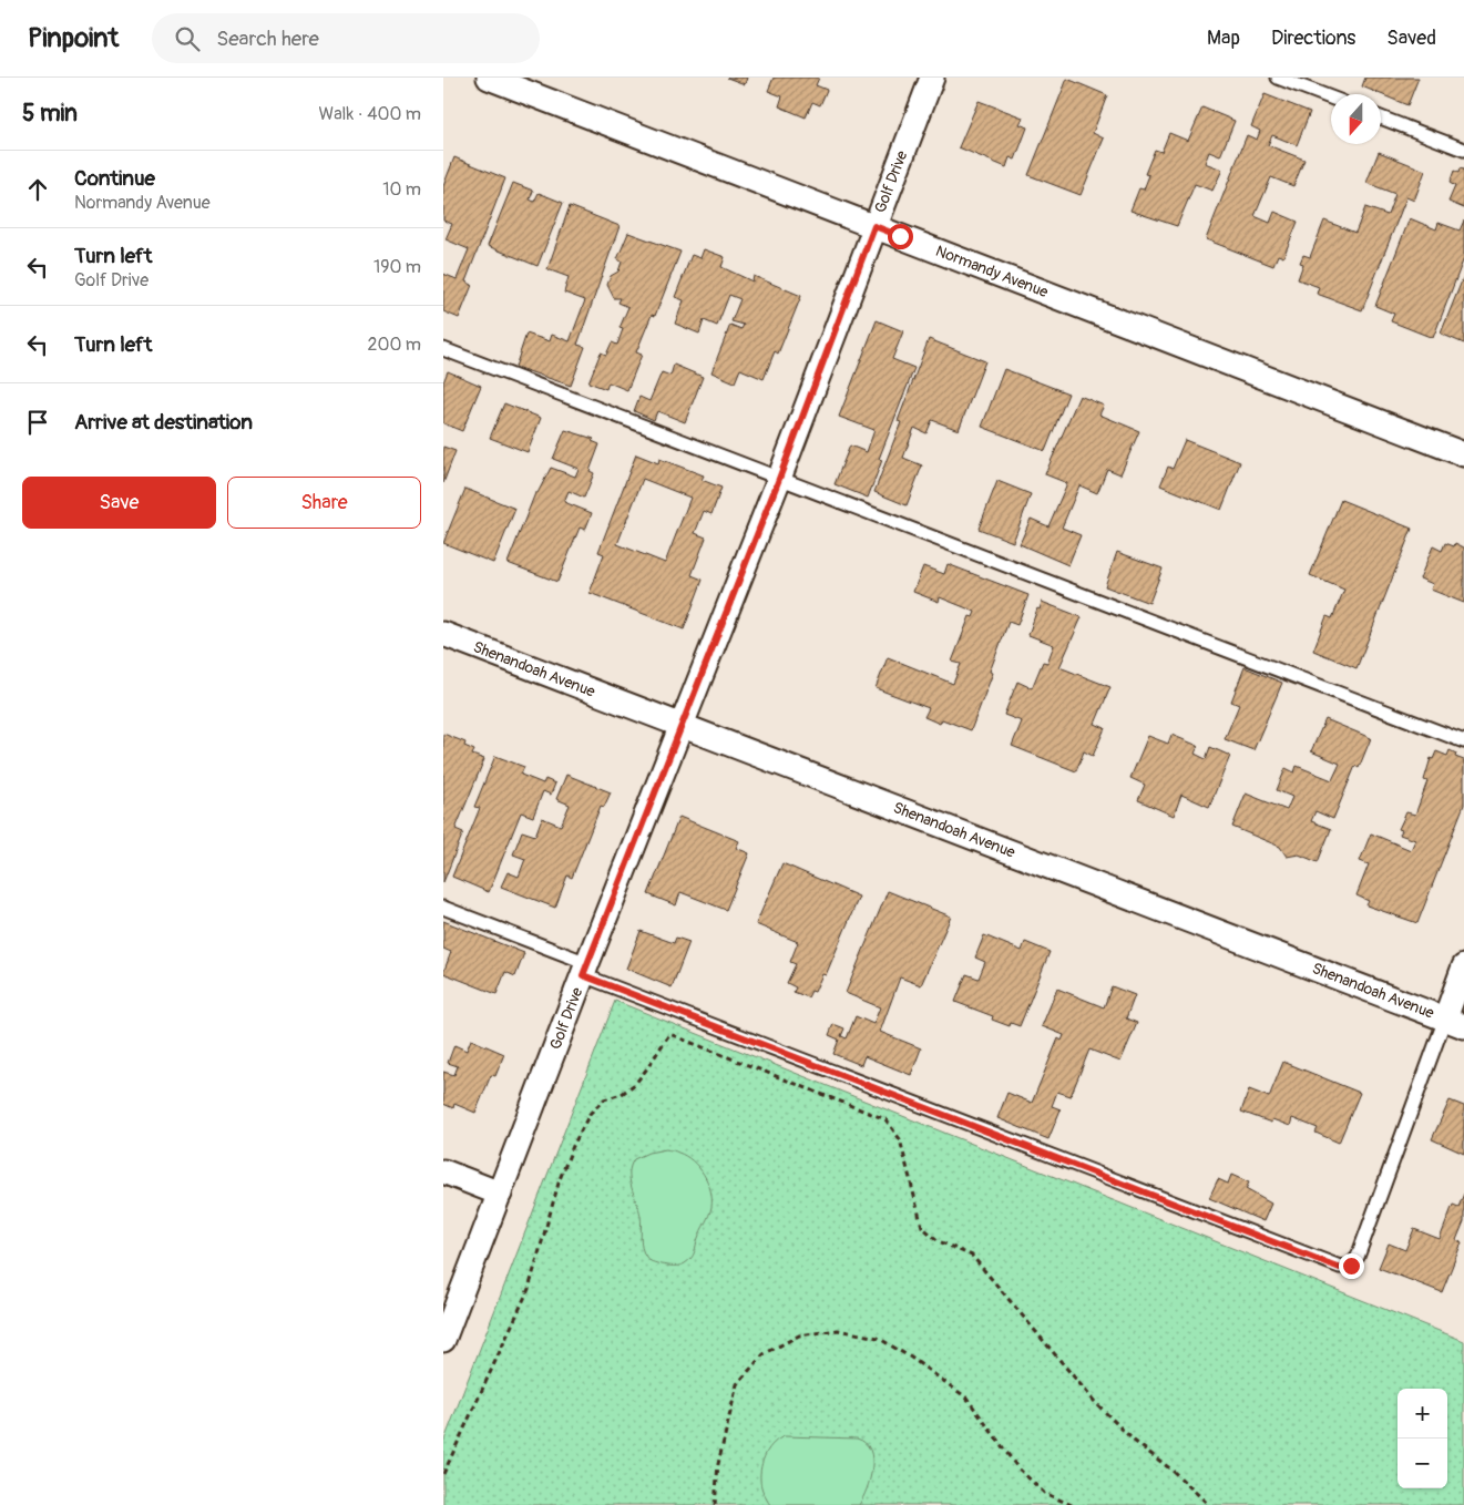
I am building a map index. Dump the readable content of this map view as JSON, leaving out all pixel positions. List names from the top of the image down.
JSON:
{
  "streets": {
    "street": ["Golf Drive", "Normandy Avenue", "Shenandoah Avenue"]
  },
  "crossings": [
    ["Golf Drive", "Normandy Avenue"],
    ["Golf Drive", "Shenandoah Avenue"]
  ],
  "north": "bottom",
  "page": {
    "header": "Pinpoint",
    "search": "Search here",
    "nav": ["Map", "Directions", "Saved"],
    "heading": ["5 min", "Walk · 400 m"],
    "list": [
      ["Continue", "Normandy Avenue", "10 m"],
      ["Turn left", "Golf Drive", "190 m"],
      ["Turn left", "200 m"],
      "Arrive at destination"
    ],
    "buttons": ["Save", "Share"],
    "map_buttons": ["+", "−"]
  }
}
